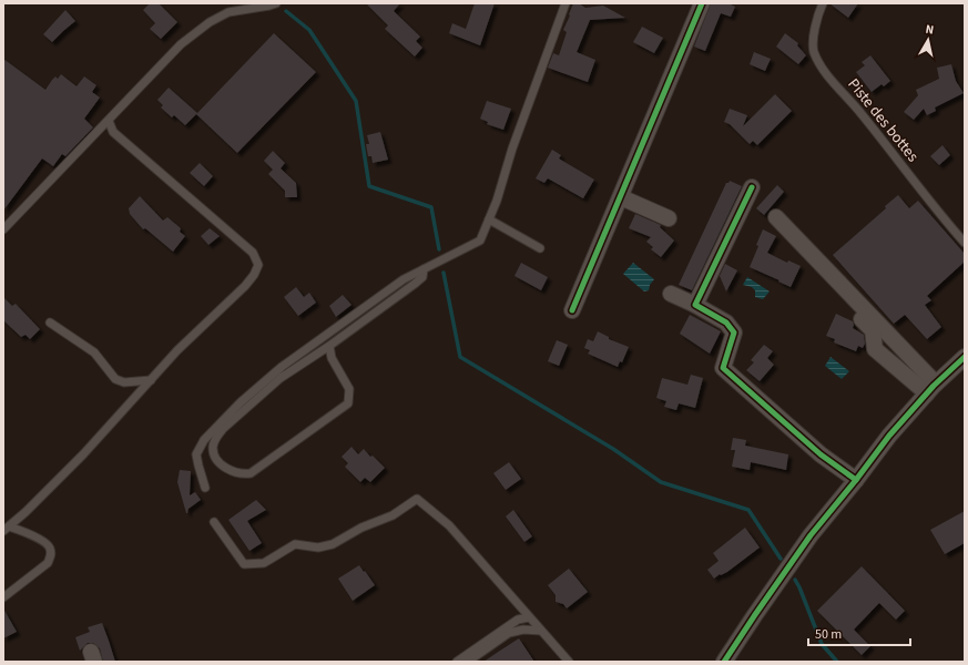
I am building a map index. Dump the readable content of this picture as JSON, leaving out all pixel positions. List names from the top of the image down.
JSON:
{
  "streets": {
    "lane": ["Piste des bottes"]
  },
  "scale_bar": "50 m",
  "north": "top"
}
